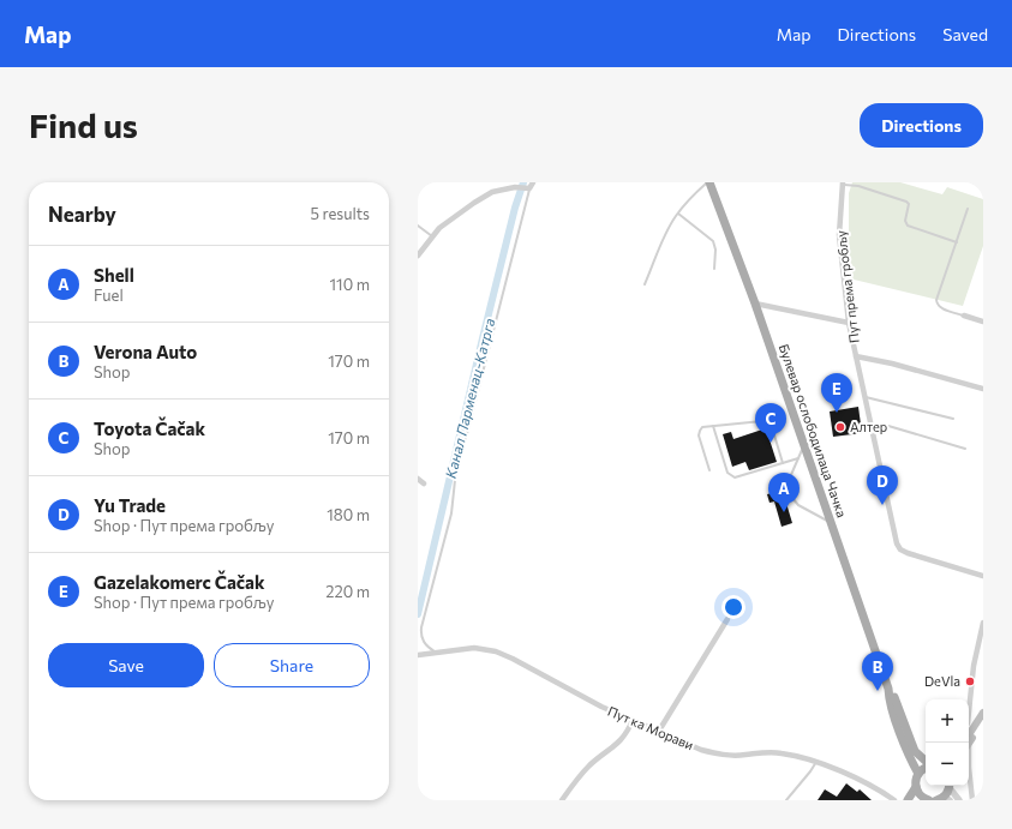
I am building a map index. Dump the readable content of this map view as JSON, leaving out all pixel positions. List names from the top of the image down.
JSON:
{
  "streets": {
    "main road": ["Булевар ослободилаца Чачка"],
    "street": ["Пут према гробљу", "Пут ка Морави"]
  },
  "water": ["Канал Парменац-Катрга"],
  "places": ["Алтер", "DeVla"],
  "page": {
    "header": "Map",
    "nav": ["Map", "Directions", "Saved"],
    "buttons": [
      "Directions",
      ["Save", "Share"]
    ],
    "title": "Find us",
    "heading": ["Nearby", "5 results"],
    "list": [
      {
        "mark": "A",
        "name": "Shell",
        "note": "Fuel",
        "value": "110 m"
      },
      {
        "mark": "B",
        "name": "Verona Auto",
        "note": "Shop",
        "value": "170 m"
      },
      {
        "mark": "C",
        "name": "Toyota Čačak",
        "note": "Shop",
        "value": "170 m"
      },
      {
        "mark": "D",
        "name": "Yu Trade",
        "note": "Shop · Пут према гробљу",
        "value": "180 m"
      },
      {
        "mark": "E",
        "name": "Gazelakomerc Čačak",
        "note": "Shop · Пут према гробљу",
        "value": "220 m"
      }
    ],
    "pins": [
      "E",
      "C",
      "D",
      "A",
      "B"
    ],
    "map_buttons": ["+", "−"]
  }
}
